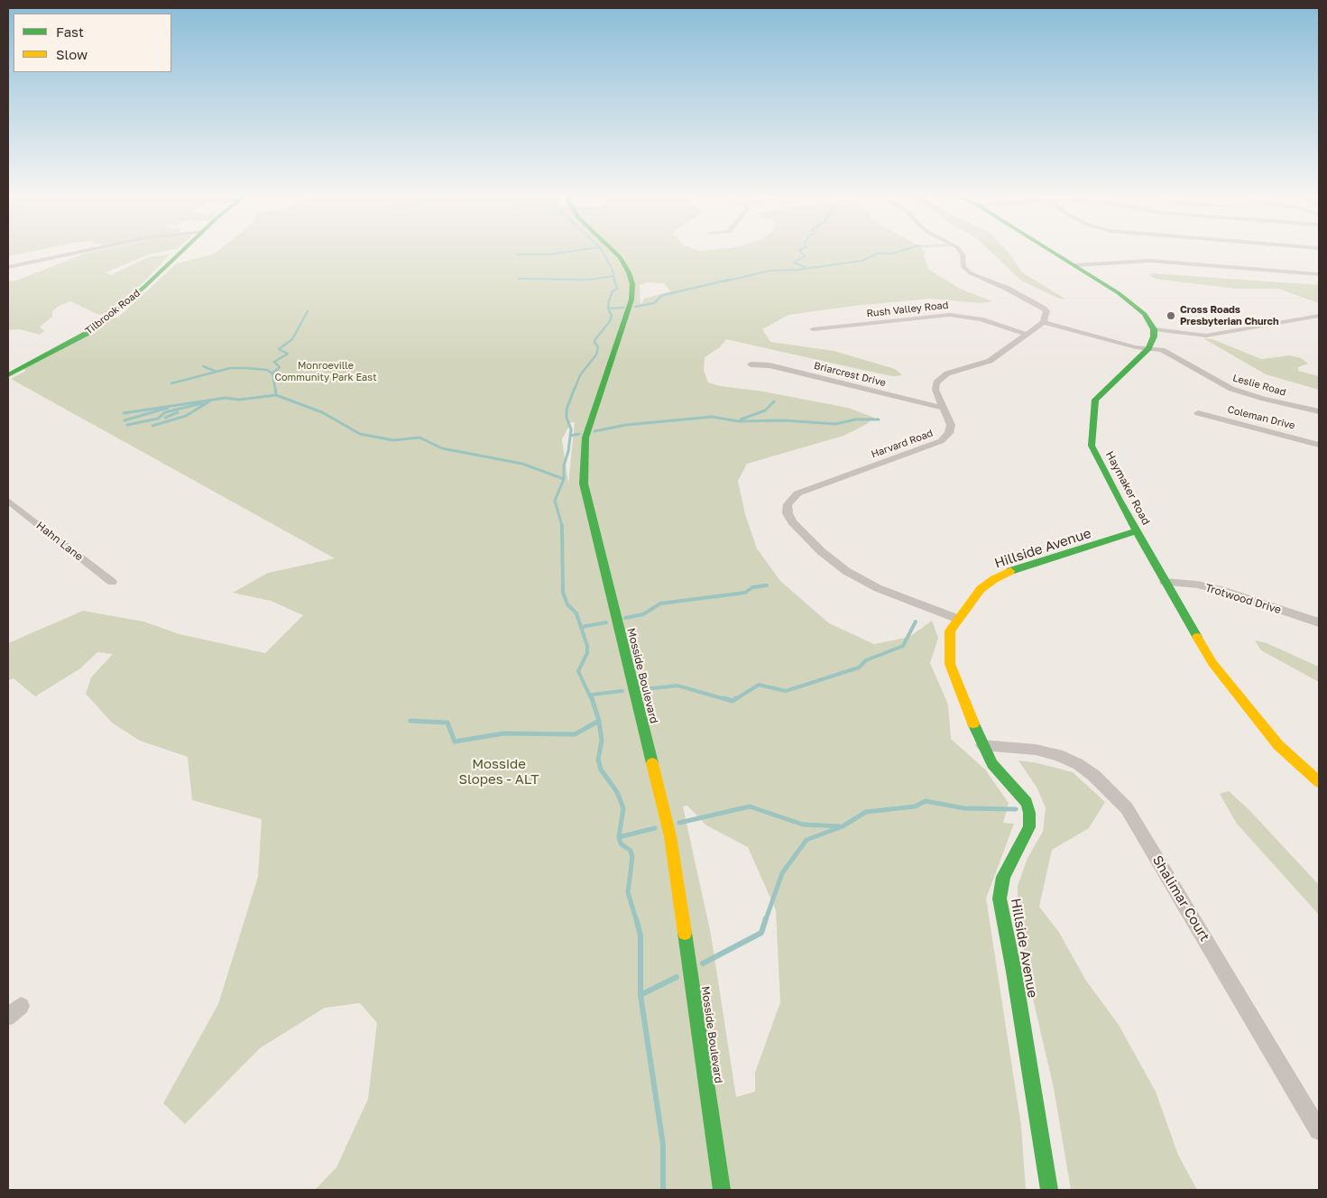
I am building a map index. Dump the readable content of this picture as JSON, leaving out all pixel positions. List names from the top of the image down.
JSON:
{
  "streets": {
    "main road": [
      "Tilbrook Road",
      "Haymaker Road",
      "Hillside Avenue",
      "Mosside Boulevard"
    ],
    "street": [
      "Rush Valley Road",
      "Briarcrest Drive",
      "Leslie Road",
      "Coleman Drive",
      "Harvard Road",
      "Hahn Lane",
      "Trotwood Drive",
      "Shalimar Court"
    ]
  },
  "crossings": [
    ["Rush Valley Road", "Harvard Road"],
    ["Briarcrest Drive", "Harvard Road"],
    ["Leslie Road", "Haymaker Road"],
    ["Harvard Road", "Hillside Avenue"],
    ["Haymaker Road", "Hillside Avenue"],
    ["Haymaker Road", "Trotwood Drive"],
    ["Hillside Avenue", "Shalimar Court"]
  ],
  "parks": ["Monroeville Community Park East", "Mosside Slopes - ALT"],
  "places": ["Cross Roads Presbyterian Church"],
  "legend": ["Fast", "Slow"]
}
